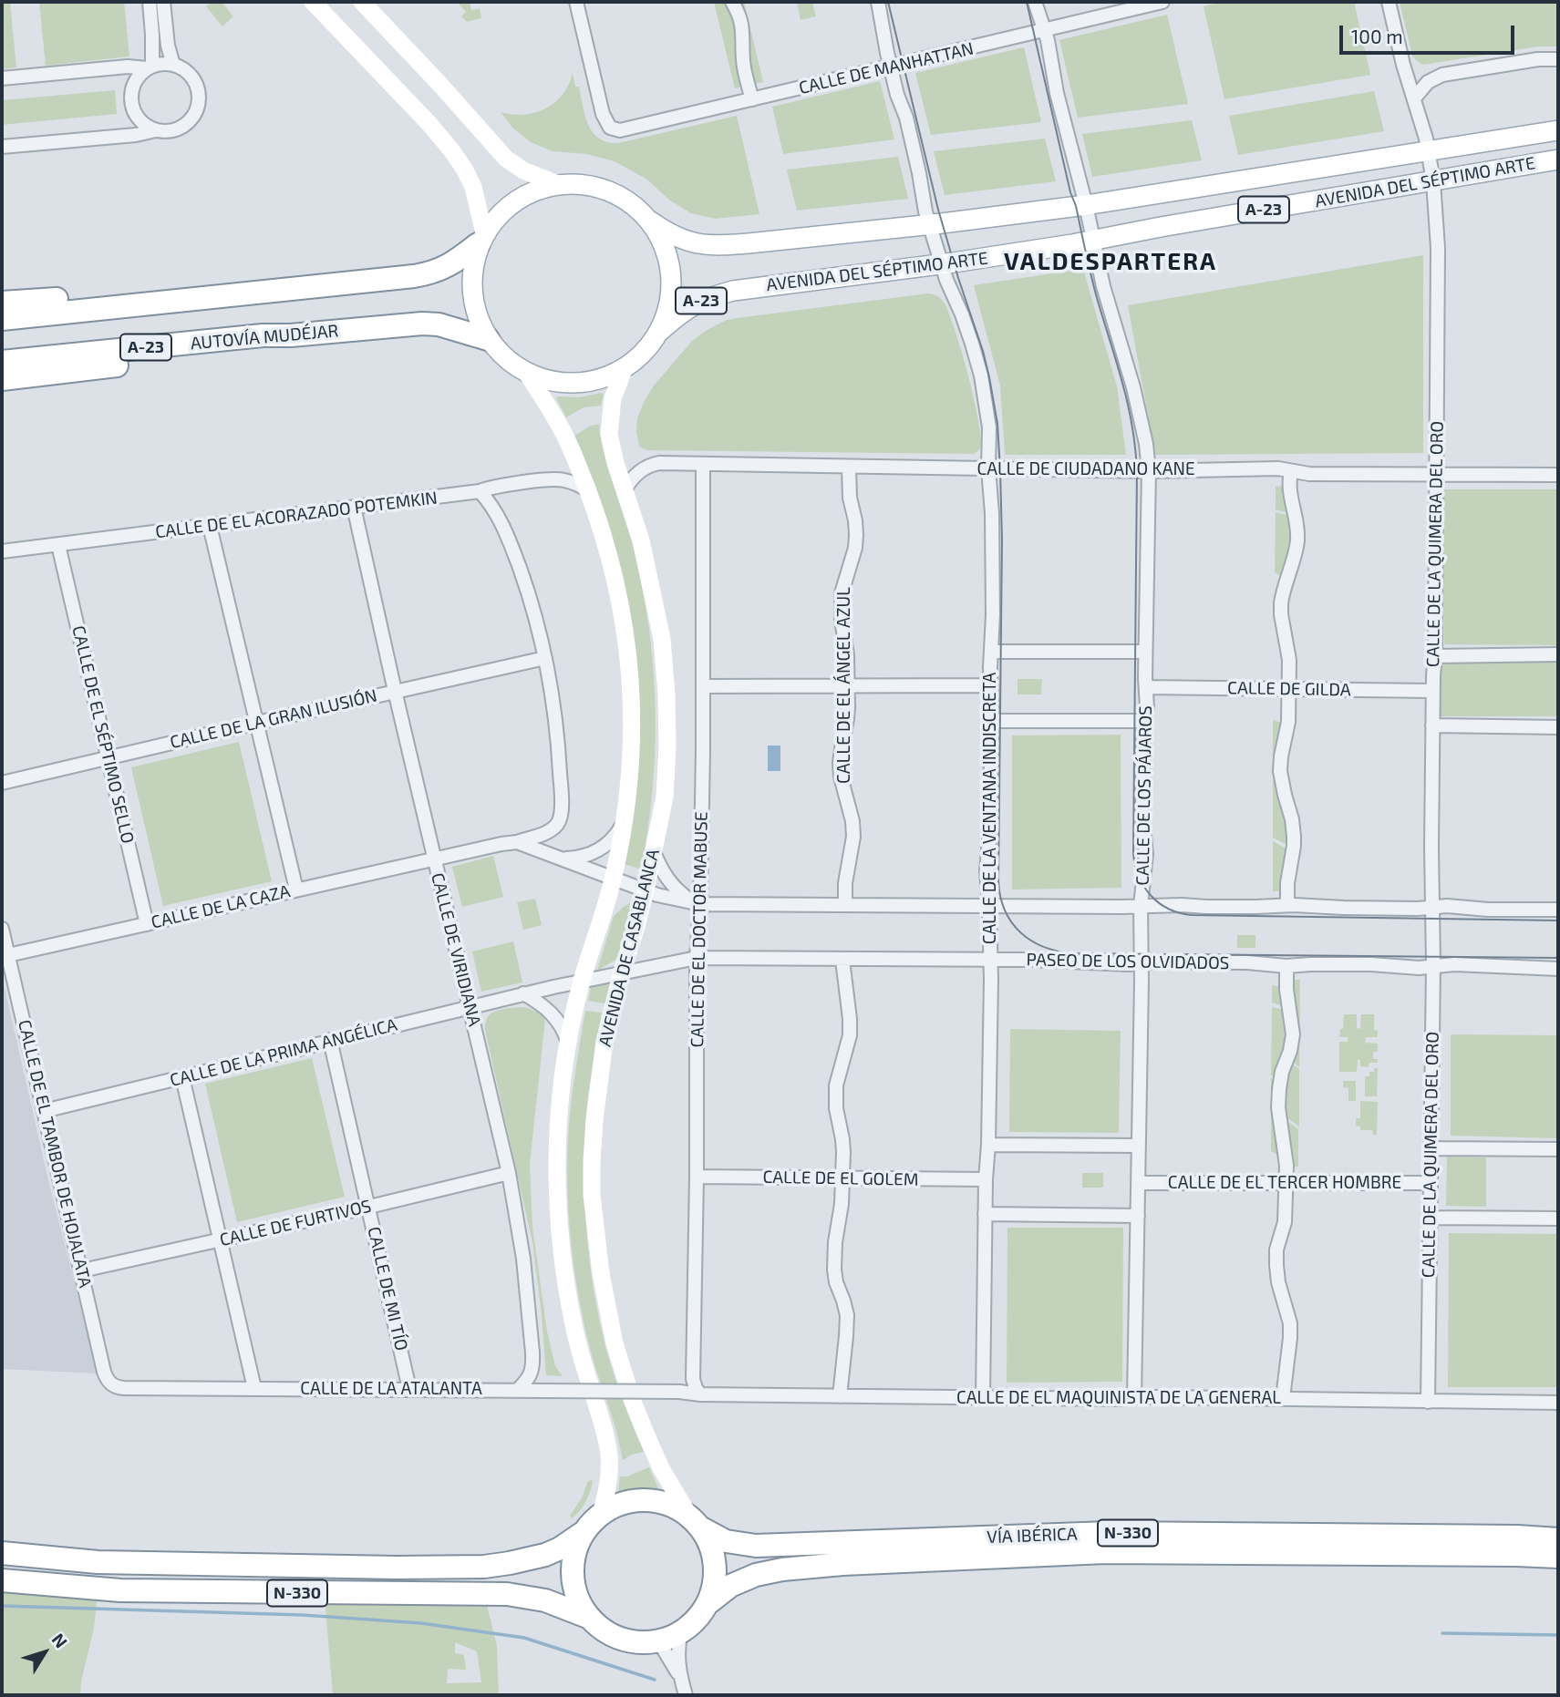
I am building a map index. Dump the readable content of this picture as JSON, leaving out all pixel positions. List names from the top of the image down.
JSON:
{
  "streets": {
    "highway": [
      "A-23",
      "AUTOVÍA MUDÉJAR",
      "N-330",
      "VÍA IBÉRICA"
    ],
    "main road": ["AVENIDA DEL SÉPTIMO ARTE", "AVENIDA DE CASABLANCA"],
    "street": [
      "CALLE DE MANHATTAN",
      "CALLE DE CIUDADANO KANE",
      "CALLE DE EL ACORAZADO POTEMKIN",
      "CALLE DE LA QUIMERA DEL ORO",
      "CALLE DE EL ÁNGEL AZUL",
      "CALLE DE GILDA",
      "CALLE DE LA GRAN ILUSIÓN",
      "CALLE DE EL SÉPTIMO SELLO",
      "CALLE DE LOS PÁJAROS",
      "CALLE DE LA VENTANA INDISCRETA",
      "CALLE DE LA CAZA",
      "CALLE DE EL DOCTOR MABUSE",
      "CALLE DE VIRIDIANA",
      "PASEO DE LOS OLVIDADOS",
      "CALLE DE LA PRIMA ANGÉLICA",
      "CALLE DE EL TAMBOR DE HOJALATA",
      "CALLE DE EL GOLEM",
      "CALLE DE EL TERCER HOMBRE",
      "CALLE DE FURTIVOS",
      "CALLE DE MI TÍO",
      "CALLE DE LA ATALANTA",
      "CALLE DE EL MAQUINISTA DE LA GENERAL"
    ]
  },
  "crossings": [
    ["CALLE DE MANHATTAN", "CALLE DE LOS PÁJAROS"],
    ["CALLE DE MANHATTAN", "CALLE DE LA VENTANA INDISCRETA"],
    ["AVENIDA DEL SÉPTIMO ARTE", "A-23"],
    ["AVENIDA DEL SÉPTIMO ARTE", "AUTOVÍA MUDÉJAR"],
    ["AVENIDA DEL SÉPTIMO ARTE", "CALLE DE LA QUIMERA DEL ORO"],
    ["AVENIDA DEL SÉPTIMO ARTE", "CALLE DE LOS PÁJAROS"],
    ["AVENIDA DEL SÉPTIMO ARTE", "CALLE DE LA VENTANA INDISCRETA"],
    ["AVENIDA DEL SÉPTIMO ARTE", "AVENIDA DE CASABLANCA"],
    ["A-23", "AUTOVÍA MUDÉJAR"],
    ["A-23", "AVENIDA DE CASABLANCA"],
    ["AUTOVÍA MUDÉJAR", "AVENIDA DE CASABLANCA"],
    ["CALLE DE CIUDADANO KANE", "CALLE DE LA QUIMERA DEL ORO"],
    ["CALLE DE CIUDADANO KANE", "CALLE DE EL ÁNGEL AZUL"],
    ["CALLE DE CIUDADANO KANE", "CALLE DE LOS PÁJAROS"],
    ["CALLE DE CIUDADANO KANE", "CALLE DE LA VENTANA INDISCRETA"],
    ["CALLE DE CIUDADANO KANE", "CALLE DE EL DOCTOR MABUSE"],
    ["CALLE DE CIUDADANO KANE", "AVENIDA DE CASABLANCA"],
    ["CALLE DE EL ACORAZADO POTEMKIN", "CALLE DE EL SÉPTIMO SELLO"],
    ["CALLE DE EL ACORAZADO POTEMKIN", "AVENIDA DE CASABLANCA"],
    ["CALLE DE EL ACORAZADO POTEMKIN", "CALLE DE VIRIDIANA"],
    ["CALLE DE LA QUIMERA DEL ORO", "CALLE DE GILDA"],
    ["CALLE DE LA QUIMERA DEL ORO", "PASEO DE LOS OLVIDADOS"],
    ["CALLE DE LA QUIMERA DEL ORO", "CALLE DE EL TERCER HOMBRE"],
    ["CALLE DE LA QUIMERA DEL ORO", "CALLE DE EL MAQUINISTA DE LA GENERAL"],
    ["CALLE DE GILDA", "CALLE DE LOS PÁJAROS"],
    ["CALLE DE LA GRAN ILUSIÓN", "CALLE DE EL SÉPTIMO SELLO"],
    ["CALLE DE LA GRAN ILUSIÓN", "CALLE DE VIRIDIANA"],
    ["CALLE DE EL SÉPTIMO SELLO", "CALLE DE LA CAZA"],
    ["CALLE DE LOS PÁJAROS", "PASEO DE LOS OLVIDADOS"],
    ["CALLE DE LOS PÁJAROS", "CALLE DE EL TERCER HOMBRE"],
    ["CALLE DE LOS PÁJAROS", "CALLE DE EL MAQUINISTA DE LA GENERAL"],
    ["CALLE DE LA VENTANA INDISCRETA", "PASEO DE LOS OLVIDADOS"],
    ["CALLE DE LA VENTANA INDISCRETA", "CALLE DE EL GOLEM"],
    ["CALLE DE LA VENTANA INDISCRETA", "CALLE DE EL MAQUINISTA DE LA GENERAL"],
    ["CALLE DE LA CAZA", "CALLE DE VIRIDIANA"],
    ["CALLE DE LA CAZA", "CALLE DE EL TAMBOR DE HOJALATA"],
    ["CALLE DE EL DOCTOR MABUSE", "PASEO DE LOS OLVIDADOS"],
    ["CALLE DE EL DOCTOR MABUSE", "CALLE DE EL GOLEM"],
    ["CALLE DE EL DOCTOR MABUSE", "CALLE DE EL MAQUINISTA DE LA GENERAL"],
    ["AVENIDA DE CASABLANCA", "PASEO DE LOS OLVIDADOS"],
    ["AVENIDA DE CASABLANCA", "CALLE DE LA PRIMA ANGÉLICA"],
    ["AVENIDA DE CASABLANCA", "N-330"],
    ["AVENIDA DE CASABLANCA", "VÍA IBÉRICA"],
    ["CALLE DE VIRIDIANA", "CALLE DE LA PRIMA ANGÉLICA"],
    ["CALLE DE VIRIDIANA", "CALLE DE FURTIVOS"],
    ["CALLE DE VIRIDIANA", "CALLE DE LA ATALANTA"],
    ["PASEO DE LOS OLVIDADOS", "CALLE DE LA PRIMA ANGÉLICA"],
    ["CALLE DE LA PRIMA ANGÉLICA", "CALLE DE EL TAMBOR DE HOJALATA"],
    ["CALLE DE LA PRIMA ANGÉLICA", "CALLE DE MI TÍO"],
    ["CALLE DE EL TAMBOR DE HOJALATA", "CALLE DE FURTIVOS"],
    ["CALLE DE EL TAMBOR DE HOJALATA", "CALLE DE LA ATALANTA"],
    ["CALLE DE FURTIVOS", "CALLE DE MI TÍO"],
    ["CALLE DE MI TÍO", "CALLE DE LA ATALANTA"],
    ["CALLE DE LA ATALANTA", "CALLE DE EL MAQUINISTA DE LA GENERAL"],
    ["N-330", "VÍA IBÉRICA"]
  ],
  "districts": ["VALDESPARTERA"],
  "scale_bar": "100 m",
  "north": "top right"
}
